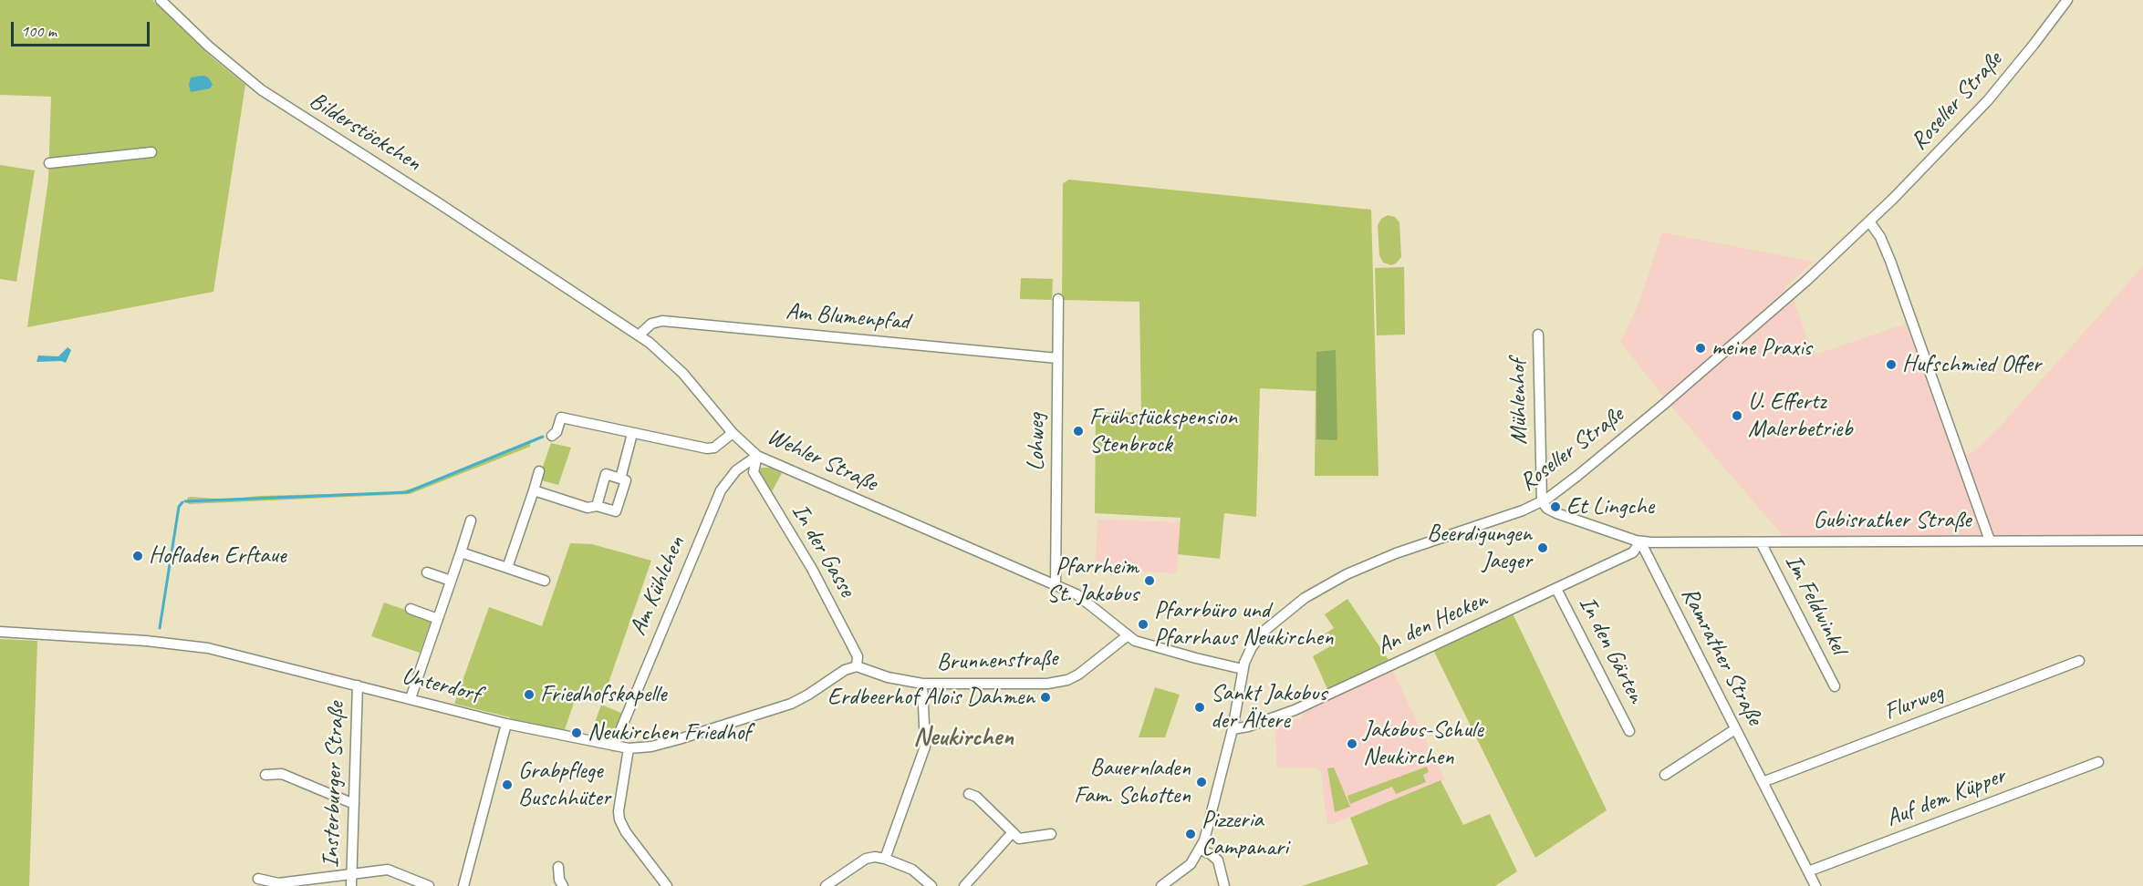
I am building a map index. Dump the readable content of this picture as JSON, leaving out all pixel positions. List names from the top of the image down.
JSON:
{
  "streets": {
    "street": [
      "Roseller Straße",
      "Bilderstöckchen",
      "Am Blumenpfad",
      "Mühlenhof",
      "Lohweg",
      "Wehler Straße",
      "Gubisrather Straße",
      "In der Gasse",
      "Am Kühlchen",
      "Im Feldwinkel",
      "An den Hecken",
      "In den Gärten",
      "Ramrather Straße",
      "Brunnenstraße",
      "Unterdorf",
      "Flurweg",
      "Insterburger Straße",
      "Auf dem Küpper"
    ]
  },
  "crossings": [
    ["Roseller Straße", "Mühlenhof"],
    ["Roseller Straße", "An den Hecken"],
    ["Bilderstöckchen", "Wehler Straße"],
    ["Am Blumenpfad", "Lohweg"],
    ["Am Blumenpfad", "Wehler Straße"],
    ["Lohweg", "Wehler Straße"],
    ["Wehler Straße", "In der Gasse"],
    ["Wehler Straße", "Am Kühlchen"],
    ["Wehler Straße", "Brunnenstraße"],
    ["Gubisrather Straße", "Im Feldwinkel"],
    ["Gubisrather Straße", "An den Hecken"],
    ["Gubisrather Straße", "Ramrather Straße"],
    ["In der Gasse", "Am Kühlchen"],
    ["In der Gasse", "Brunnenstraße"],
    ["In der Gasse", "Unterdorf"],
    ["Am Kühlchen", "Unterdorf"],
    ["An den Hecken", "In den Gärten"],
    ["An den Hecken", "Ramrather Straße"],
    ["Ramrather Straße", "Flurweg"],
    ["Ramrather Straße", "Auf dem Küpper"],
    ["Brunnenstraße", "Unterdorf"],
    ["Unterdorf", "Insterburger Straße"]
  ],
  "districts": ["Neukirchen"],
  "places": [
    "meine Praxis",
    "Hufschmied Offer",
    "U. Effertz Malerbetrieb",
    "Frühstückspension Stenbrock",
    "Et Lingche",
    "Beerdigungen Jaeger",
    "Hofladen Erftaue",
    "Pfarrheim St. Jakobus",
    "Pfarrbüro und Pfarrhaus Neukirchen",
    "Friedhofskapelle",
    "Erdbeerhof Alois Dahmen",
    "Sankt Jakobus der Ältere",
    "Neukirchen Friedhof",
    "Jakobus-Schule Neukirchen",
    "Bauernladen Fam. Schotten",
    "Grabpflege Buschhüter",
    "Pizzeria Campanari"
  ],
  "scale_bar": "100 m"
}
